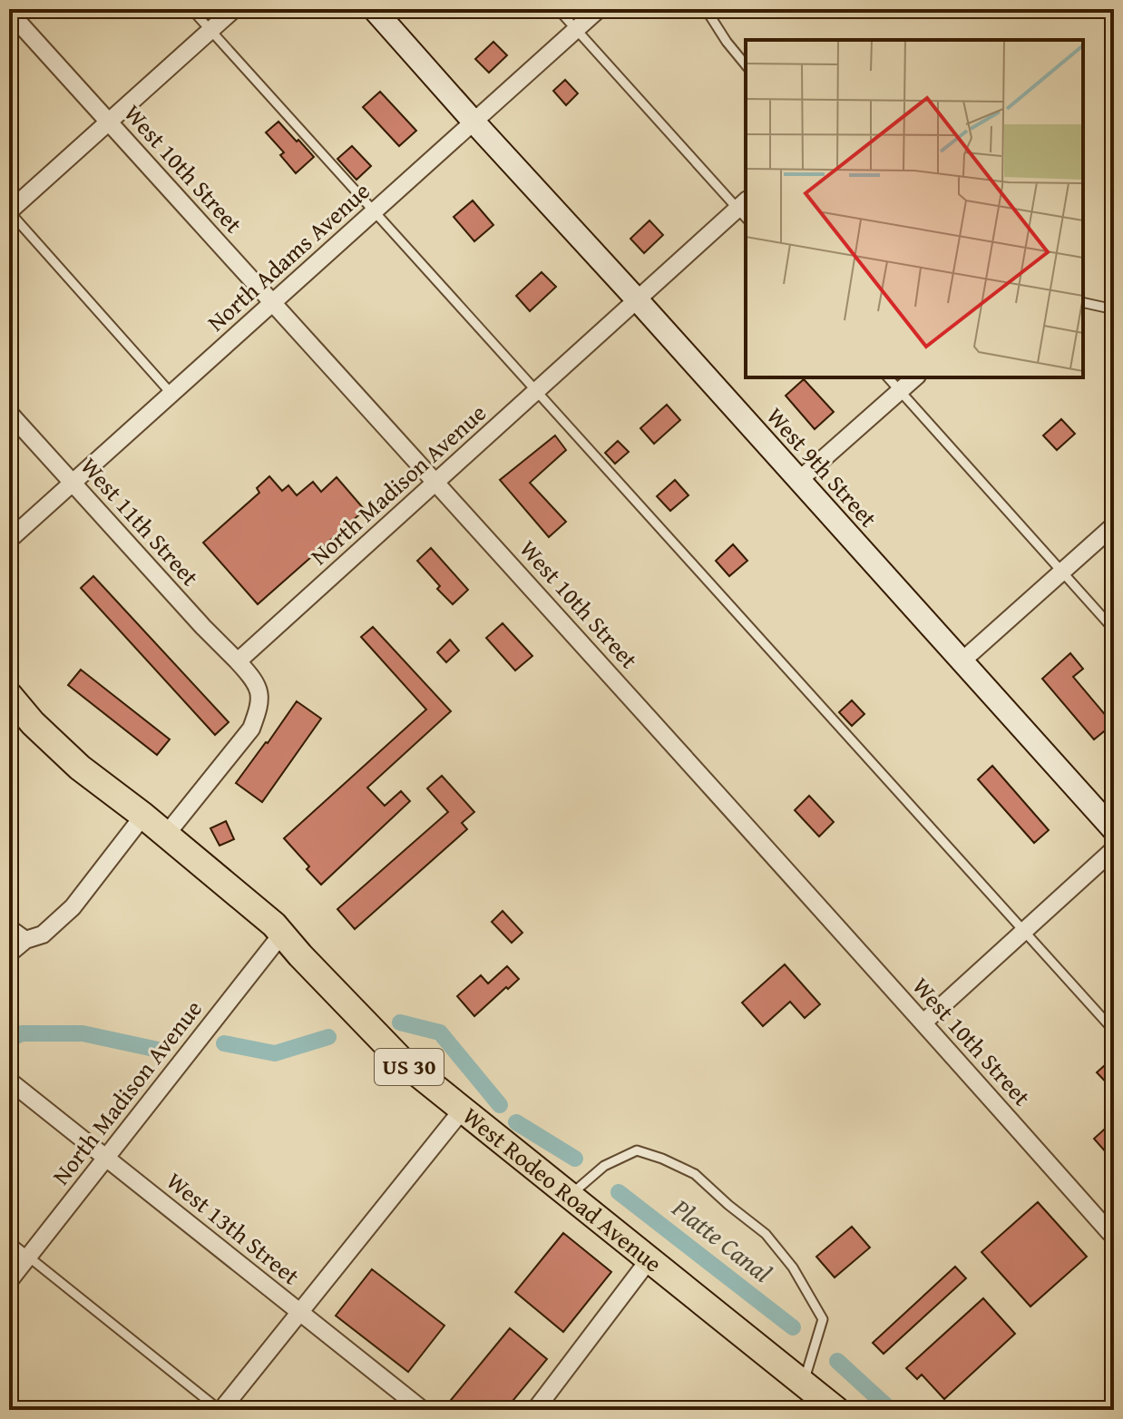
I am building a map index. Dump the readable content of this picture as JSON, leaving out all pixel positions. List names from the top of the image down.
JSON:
{
  "streets": {
    "main road": ["US 30", "West Rodeo Road Avenue"],
    "street": [
      "West 10th Street",
      "North Adams Avenue",
      "West 9th Street",
      "North Madison Avenue",
      "West 11th Street",
      "West 13th Street"
    ]
  },
  "crossings": [
    ["West 10th Street", "North Adams Avenue"],
    ["West 10th Street", "North Madison Avenue"],
    ["North Adams Avenue", "West 9th Street"],
    ["North Adams Avenue", "West 11th Street"],
    ["West 9th Street", "North Madison Avenue"],
    ["North Madison Avenue", "West 11th Street"],
    ["North Madison Avenue", "West Rodeo Road Avenue"],
    ["North Madison Avenue", "West 13th Street"]
  ],
  "water": ["Platte Canal"]
}
